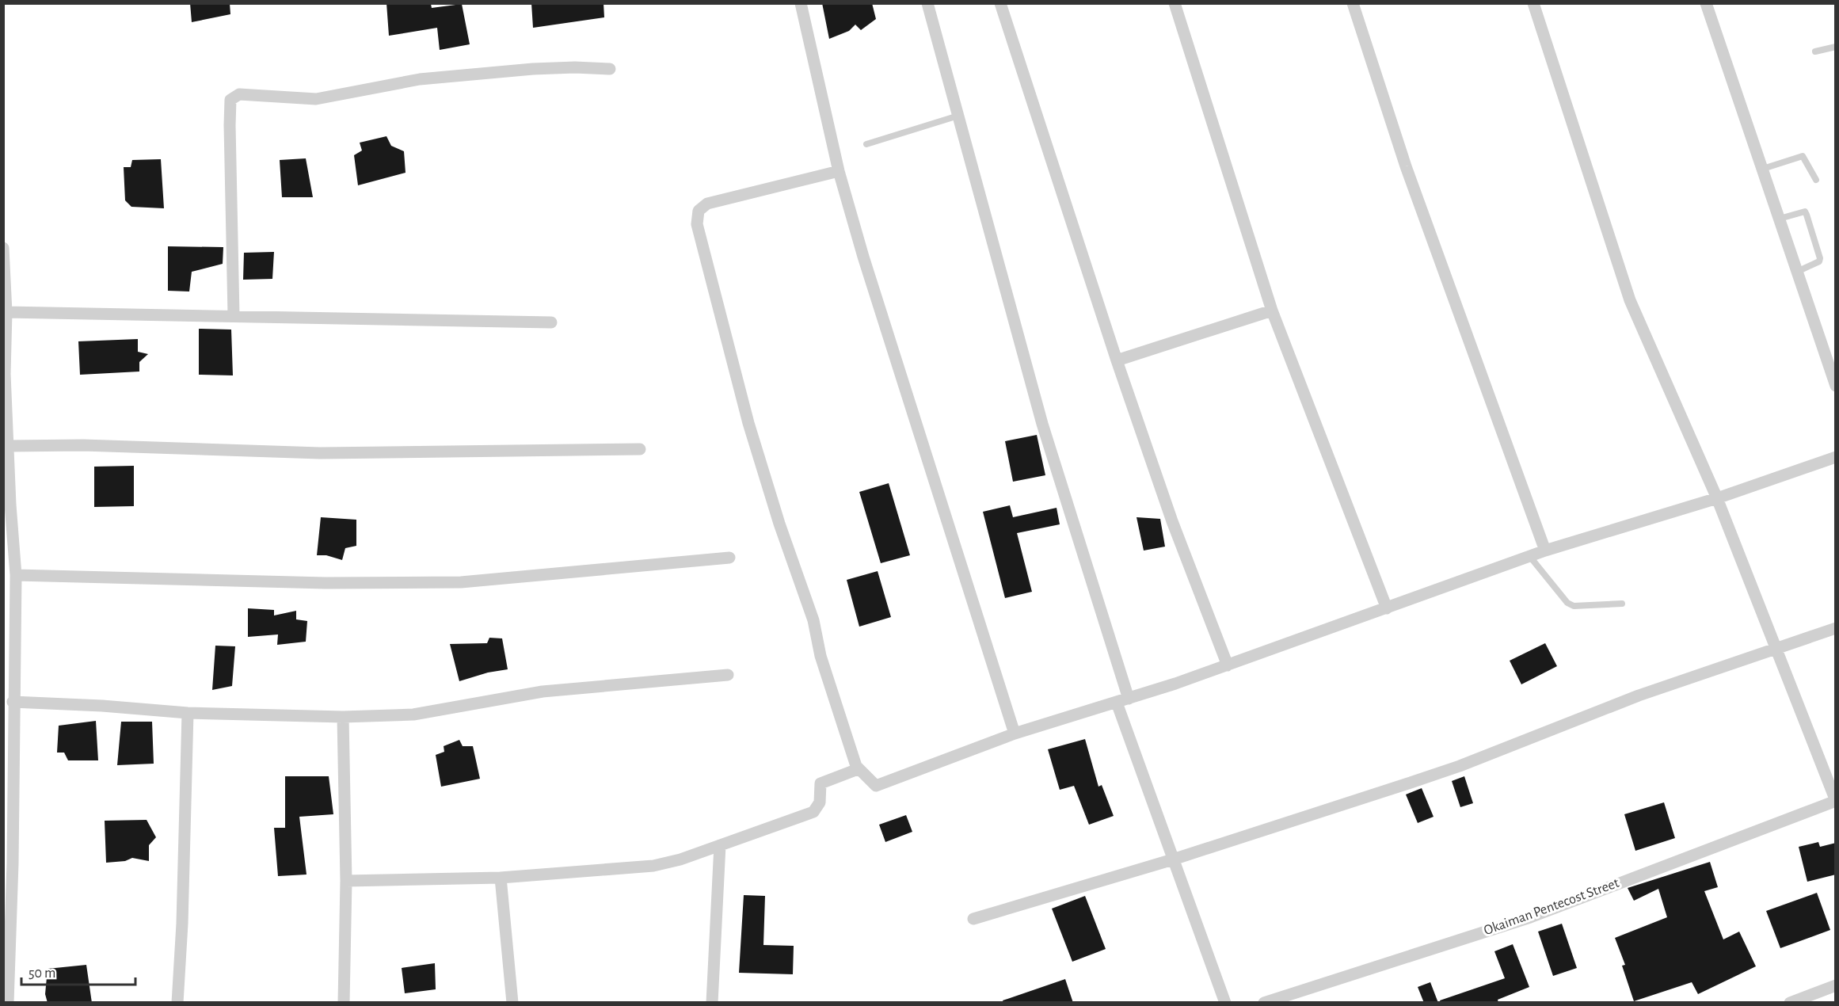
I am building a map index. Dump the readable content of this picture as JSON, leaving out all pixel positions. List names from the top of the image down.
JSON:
{
  "streets": {
    "street": ["Okaiman Pentecost Street"]
  },
  "scale_bar": "50 m"
}
